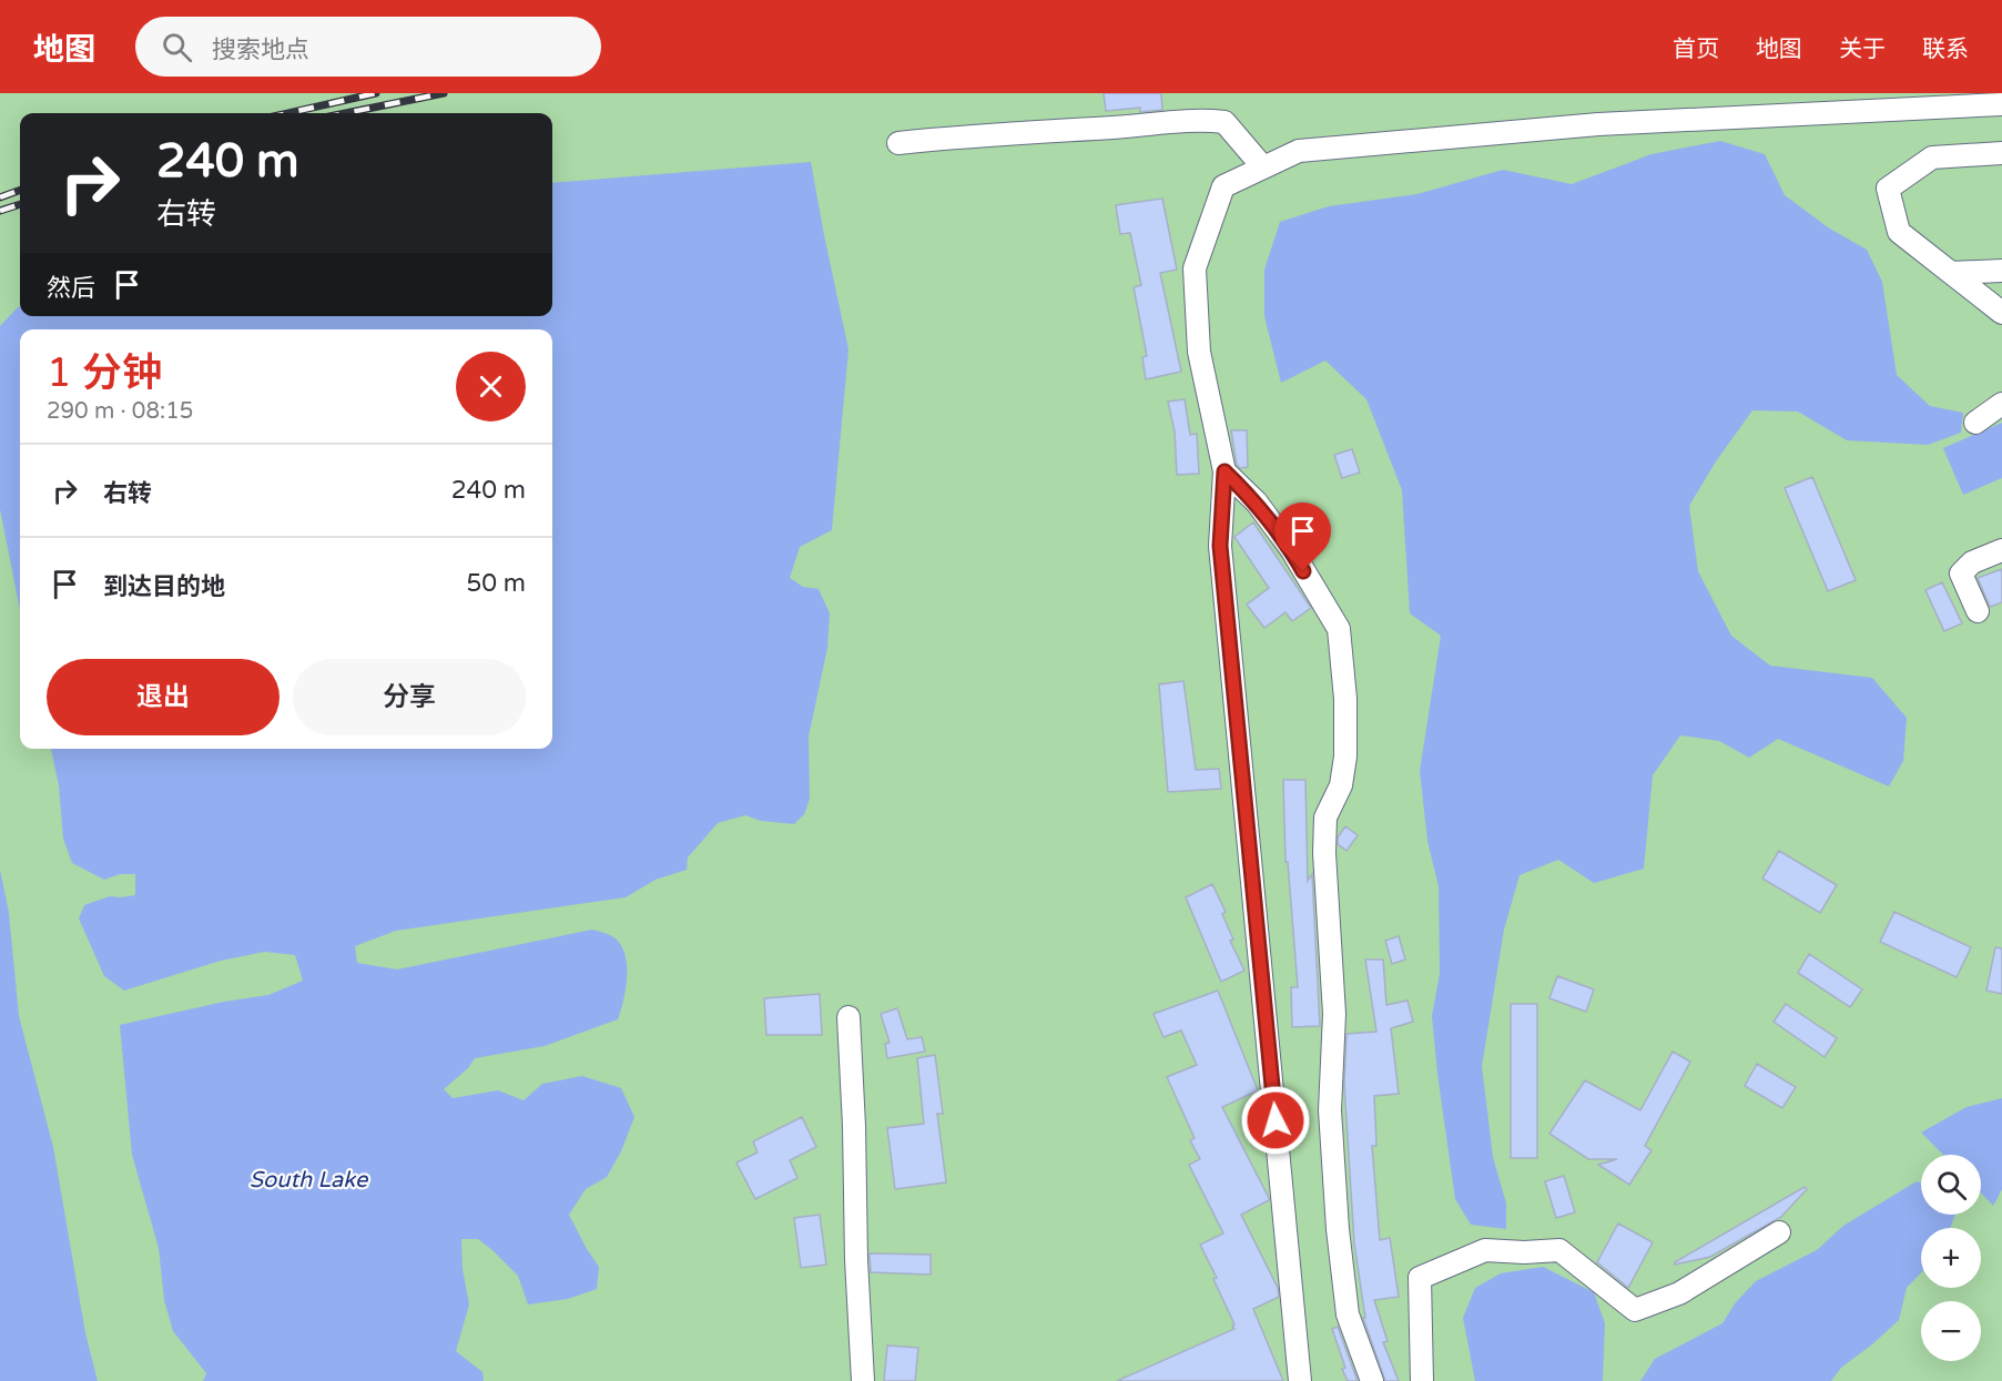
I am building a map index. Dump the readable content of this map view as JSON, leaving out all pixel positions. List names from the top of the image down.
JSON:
{
  "water": ["South Lake"],
  "page": {
    "header": "地图",
    "search": "搜索地点",
    "nav": [
      "首页",
      "地图",
      "关于",
      "联系"
    ],
    "turn": ["240 m", "右转"],
    "then": "然后",
    "heading": ["1 分钟", "290 m · 08:15"],
    "list": [
      {
        "name": "右转",
        "value": "240 m"
      },
      {
        "name": "到达目的地",
        "value": "50 m"
      }
    ],
    "buttons": ["退出", "分享"],
    "map_buttons": ["+", "−"]
  }
}
